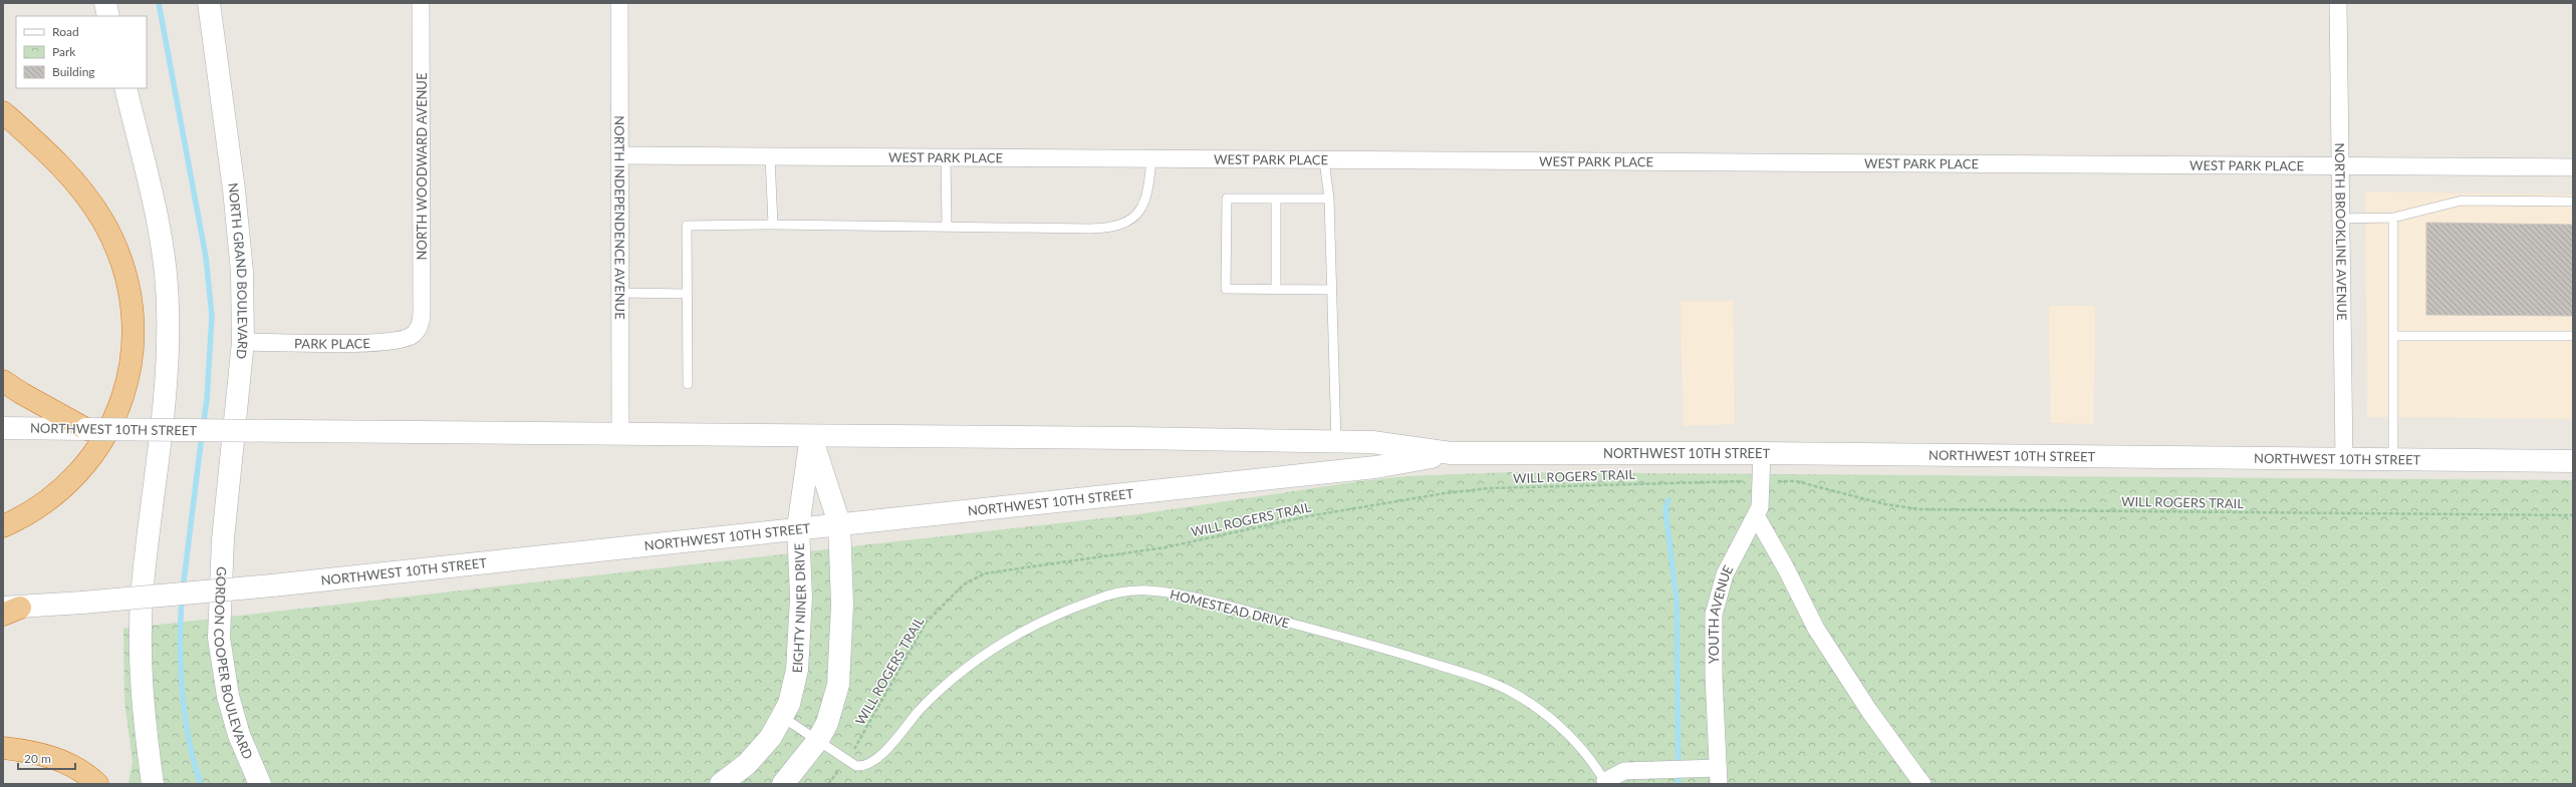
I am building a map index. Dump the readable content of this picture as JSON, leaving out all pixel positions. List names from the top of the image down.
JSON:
{
  "streets": {
    "main road": [
      "NORTH GRAND BOULEVARD",
      "NORTHWEST 10TH STREET",
      "EIGHTY NINER DRIVE",
      "GORDON COOPER BOULEVARD"
    ],
    "street": [
      "WEST PARK PLACE",
      "NORTH WOODWARD AVENUE",
      "NORTH INDEPENDENCE AVENUE",
      "NORTH BROOKLINE AVENUE",
      "PARK PLACE",
      "YOUTH AVENUE"
    ],
    "lane": ["HOMESTEAD DRIVE"],
    "path": ["WILL ROGERS TRAIL"]
  },
  "crossings": [
    ["WEST PARK PLACE", "NORTH INDEPENDENCE AVENUE"],
    ["WEST PARK PLACE", "NORTH BROOKLINE AVENUE"],
    ["NORTH WOODWARD AVENUE", "PARK PLACE"],
    ["NORTH INDEPENDENCE AVENUE", "NORTHWEST 10TH STREET"],
    ["NORTH BROOKLINE AVENUE", "NORTHWEST 10TH STREET"],
    ["NORTH GRAND BOULEVARD", "PARK PLACE"],
    ["NORTH GRAND BOULEVARD", "GORDON COOPER BOULEVARD"],
    ["NORTHWEST 10TH STREET", "EIGHTY NINER DRIVE"],
    ["NORTHWEST 10TH STREET", "YOUTH AVENUE"],
    ["EIGHTY NINER DRIVE", "HOMESTEAD DRIVE"]
  ],
  "legend": ["Road", "Park", "Building"],
  "scale_bar": "20 m"
}
